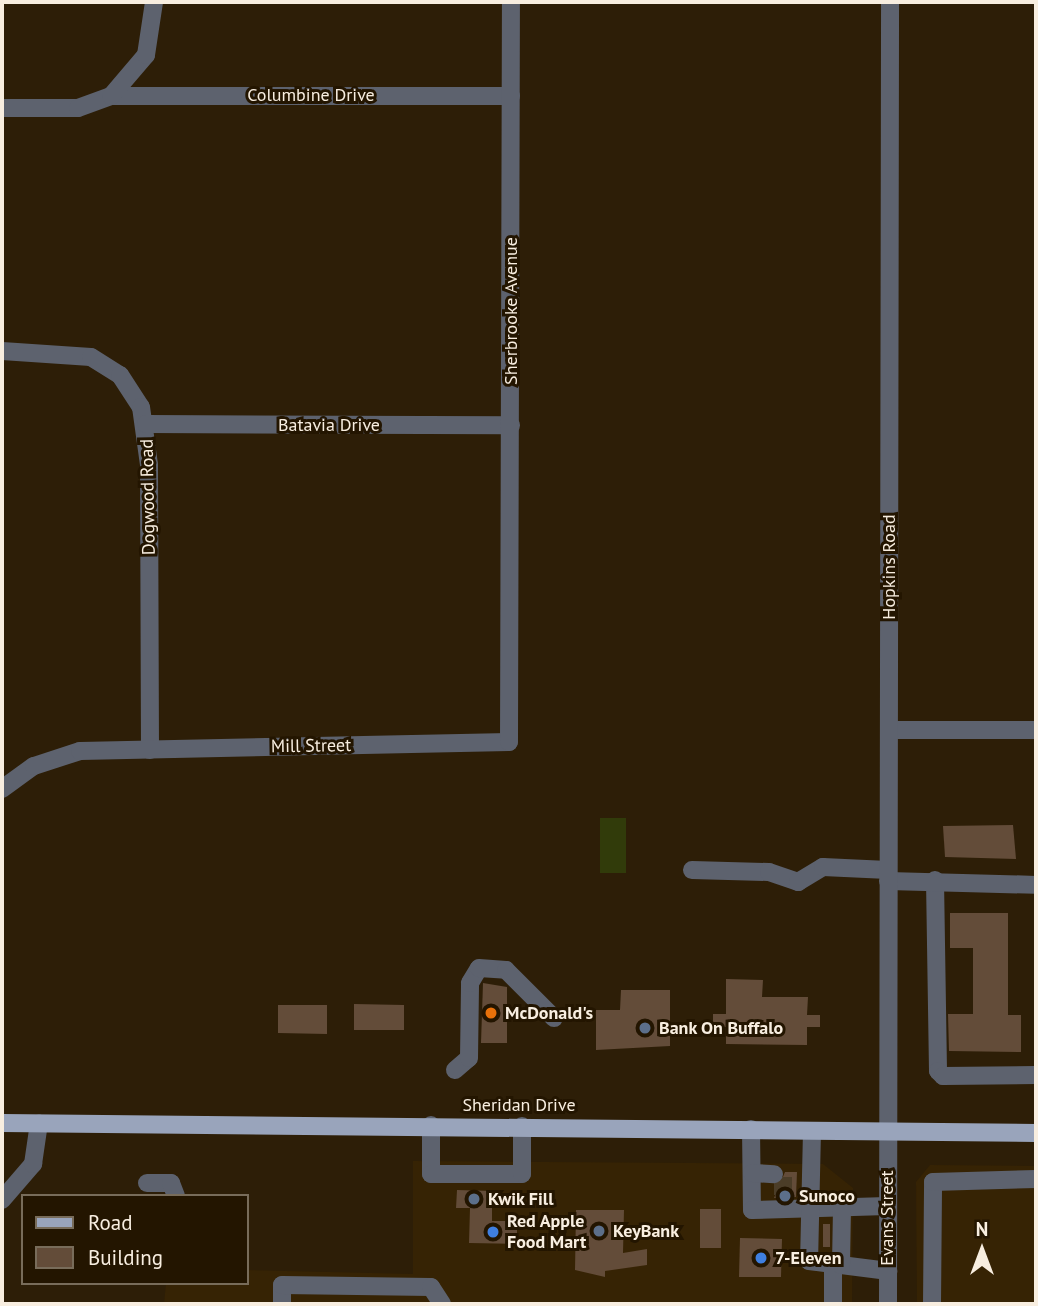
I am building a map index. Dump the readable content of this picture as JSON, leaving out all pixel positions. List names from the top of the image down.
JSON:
{
  "streets": {
    "main road": ["Sheridan Drive"],
    "street": [
      "Columbine Drive",
      "Sherbrooke Avenue",
      "Batavia Drive",
      "Dogwood Road",
      "Hopkins Road",
      "Mill Street",
      "Evans Street"
    ]
  },
  "crossings": [
    ["Columbine Drive", "Sherbrooke Avenue"],
    ["Sherbrooke Avenue", "Batavia Drive"],
    ["Sherbrooke Avenue", "Mill Street"],
    ["Batavia Drive", "Dogwood Road"],
    ["Dogwood Road", "Mill Street"],
    ["Hopkins Road", "Sheridan Drive"],
    ["Hopkins Road", "Evans Street"],
    ["Sheridan Drive", "Evans Street"]
  ],
  "places": [
    "McDonald's",
    "Bank On Buffalo",
    "Sunoco",
    "Kwik Fill",
    "KeyBank",
    "Red Apple Food Mart",
    "7-Eleven"
  ],
  "legend": ["Road", "Building"],
  "north": "top"
}
